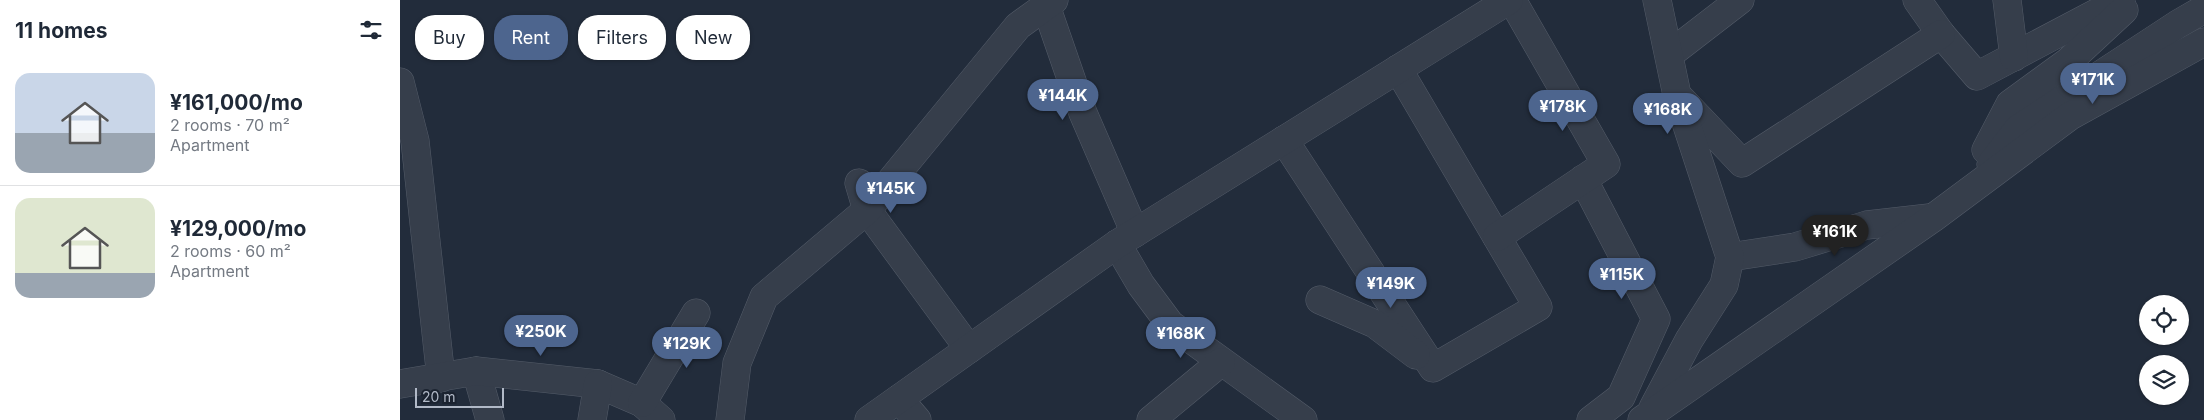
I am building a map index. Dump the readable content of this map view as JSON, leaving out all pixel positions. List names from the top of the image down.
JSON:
{
  "scale_bar": "20 m",
  "page": {
    "heading": "11 homes",
    "chip": [
      "Buy",
      "Rent",
      "Filters",
      "New"
    ],
    "list": [
      {
        "name": "¥161,000/mo",
        "note": "2 rooms · 70 m² · Apartment"
      },
      {
        "name": "¥129,000/mo",
        "note": "2 rooms · 60 m² · Apartment"
      }
    ],
    "price": [
      "¥171K",
      "¥144K",
      "¥178K",
      "¥168K",
      "¥145K",
      "¥161K",
      "¥115K",
      "¥149K",
      "¥250K",
      "¥168K",
      "¥129K"
    ],
    "scale": "20 m"
  }
}
